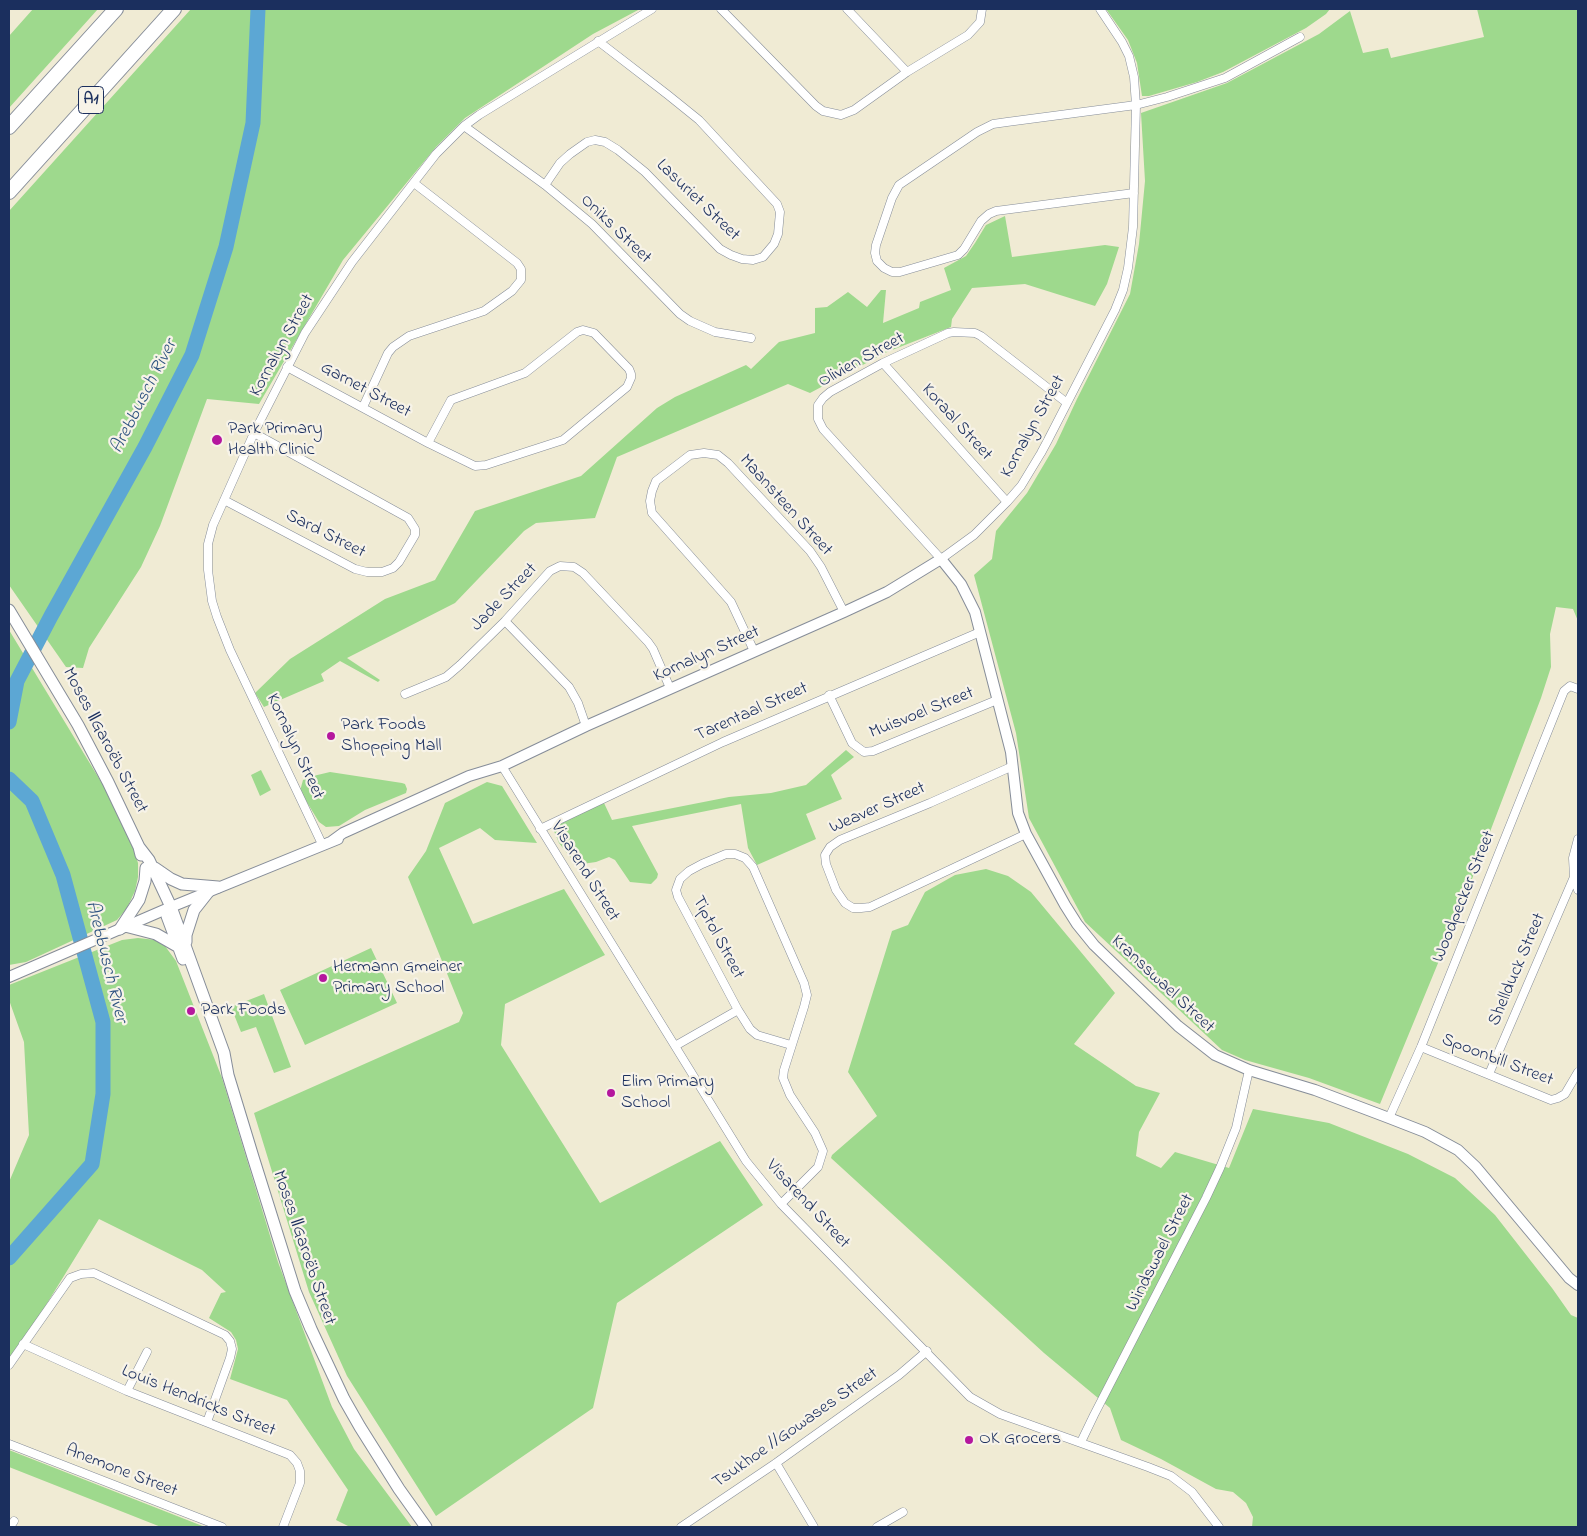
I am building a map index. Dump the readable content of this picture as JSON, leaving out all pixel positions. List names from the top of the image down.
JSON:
{
  "streets": {
    "highway": ["A1"],
    "main road": ["Moses ǁGaroëb Street"],
    "street": [
      "Lasuriet Street",
      "Oniks Street",
      "Kornalyn Street",
      "Olivien Street",
      "Garnet Street",
      "Koraal Street",
      "Maansteen Street",
      "Sard Street",
      "Jade Street",
      "Tarentaal Street",
      "Muisvoel Street",
      "Weaver Street",
      "Visarend Street",
      "Woodpecker Street",
      "Tiptol Street",
      "Shellduck Street",
      "Kransswael Street",
      "Spoonbill Street",
      "Windswael Street",
      "Louis Hendricks Street",
      "Tsukhoe //Gowases Street",
      "Anemone Street"
    ]
  },
  "crossings": [
    ["Lasuriet Street", "Oniks Street"],
    ["Lasuriet Street", "Kornalyn Street"],
    ["Oniks Street", "Kornalyn Street"],
    ["Kornalyn Street", "Olivien Street"],
    ["Kornalyn Street", "Garnet Street"],
    ["Kornalyn Street", "Koraal Street"],
    ["Kornalyn Street", "Maansteen Street"],
    ["Kornalyn Street", "Sard Street"],
    ["Kornalyn Street", "Jade Street"],
    ["Kornalyn Street", "Moses ǁGaroëb Street"],
    ["Kornalyn Street", "Visarend Street"],
    ["Kornalyn Street", "Kransswael Street"],
    ["Olivien Street", "Koraal Street"],
    ["Olivien Street", "Kransswael Street"],
    ["Tarentaal Street", "Muisvoel Street"],
    ["Tarentaal Street", "Visarend Street"],
    ["Tarentaal Street", "Kransswael Street"],
    ["Muisvoel Street", "Kransswael Street"],
    ["Weaver Street", "Kransswael Street"],
    ["Visarend Street", "Tiptol Street"],
    ["Visarend Street", "Windswael Street"],
    ["Visarend Street", "Tsukhoe //Gowases Street"],
    ["Woodpecker Street", "Kransswael Street"],
    ["Woodpecker Street", "Spoonbill Street"],
    ["Shellduck Street", "Spoonbill Street"],
    ["Kransswael Street", "Windswael Street"]
  ],
  "water": ["Arebbusch River"],
  "places": [
    "Park Primary Health Clinic",
    "Park Foods Shopping Mall",
    "Hermann Gmeiner Primary School",
    "Park Foods",
    "Elim Primary School",
    "OK Grocers"
  ]
}
